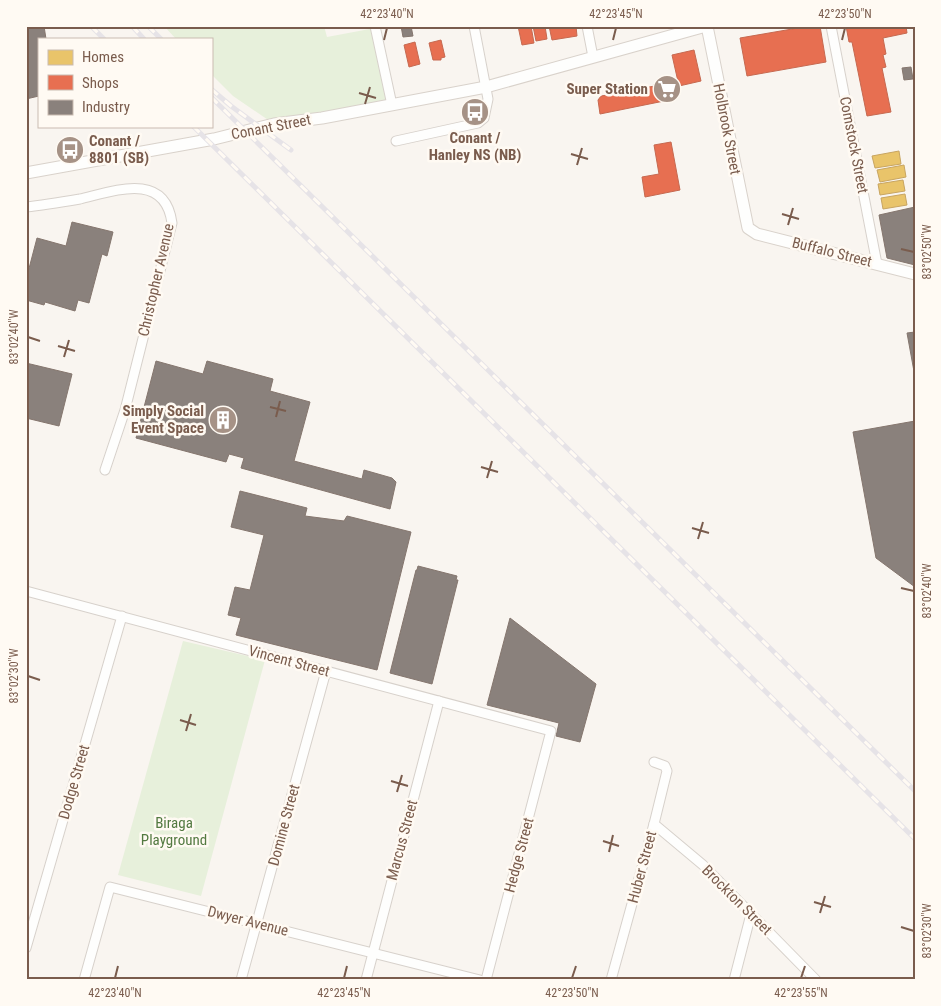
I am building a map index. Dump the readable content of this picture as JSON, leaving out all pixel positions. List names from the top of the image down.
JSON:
{
  "streets": {
    "main road": ["Conant Street", "Holbrook Street", "Buffalo Street"],
    "street": [
      "Comstock Street",
      "Christopher Avenue",
      "Vincent Street",
      "Dodge Street",
      "Domine Street",
      "Marcus Street",
      "Hedge Street",
      "Huber Street",
      "Brockton Street",
      "Dwyer Avenue"
    ]
  },
  "crossings": [
    ["Conant Street", "Holbrook Street"],
    ["Holbrook Street", "Buffalo Street"],
    ["Comstock Street", "Buffalo Street"],
    ["Vincent Street", "Dodge Street"],
    ["Vincent Street", "Domine Street"],
    ["Vincent Street", "Marcus Street"],
    ["Vincent Street", "Hedge Street"],
    ["Domine Street", "Dwyer Avenue"],
    ["Marcus Street", "Dwyer Avenue"],
    ["Huber Street", "Brockton Street"]
  ],
  "parks": ["Biraga Playground"],
  "places": {
    "supermarket": ["Super Station"],
    "bus stop": ["Conant / Hanley NS (NB)", "Conant / 8801 (SB)"],
    "building": ["Simply Social Event Space"]
  },
  "legend": ["Homes", "Shops", "Industry"],
  "coordinates": [
    "42°23'40\"N",
    "42°23'45\"N",
    "42°23'50\"N",
    "83°02'50\"W",
    "83°02'40\"W",
    "83°02'30\"W",
    "42°23'55\"N"
  ]
}
